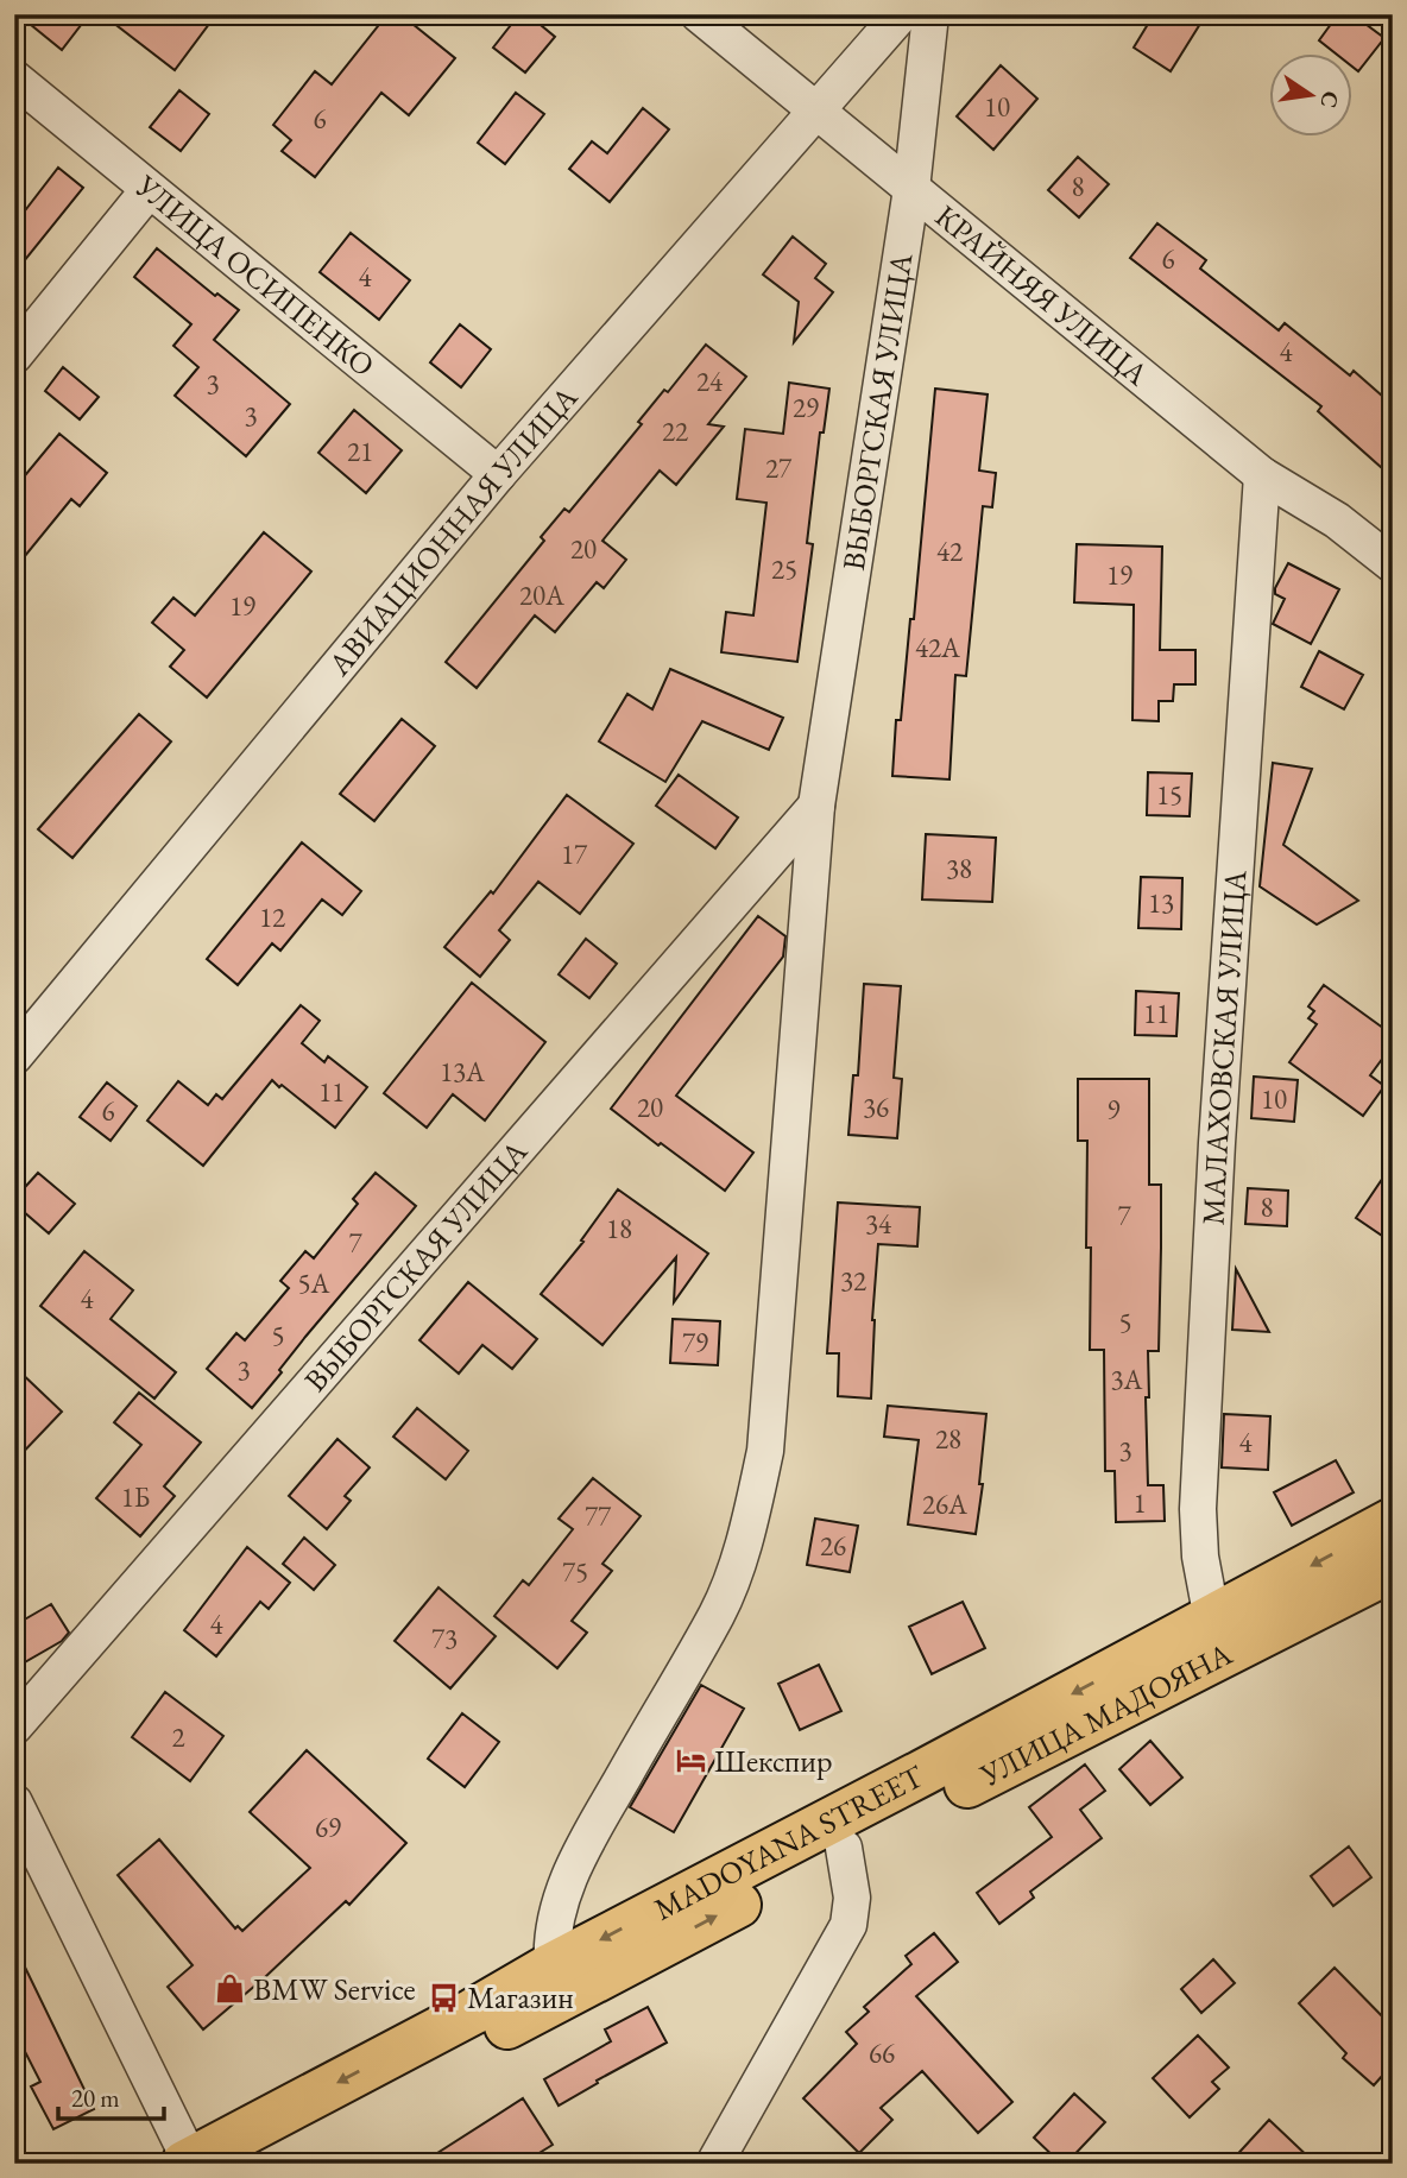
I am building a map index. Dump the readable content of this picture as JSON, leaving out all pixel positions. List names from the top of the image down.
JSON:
{
  "streets": {
    "main road": ["УЛИЦА МАДОЯНА", "MADOYANA STREET"],
    "street": [
      "УЛИЦА ОСИПЕНКО",
      "КРАЙНЯЯ УЛИЦА",
      "ВЫБОРГСКАЯ УЛИЦА",
      "АВИАЦИОННАЯ УЛИЦА",
      "МАЛАХОВСКАЯ УЛИЦА"
    ]
  },
  "crossings": [
    ["УЛИЦА ОСИПЕНКО", "АВИАЦИОННАЯ УЛИЦА"],
    ["КРАЙНЯЯ УЛИЦА", "ВЫБОРГСКАЯ УЛИЦА"],
    ["КРАЙНЯЯ УЛИЦА", "АВИАЦИОННАЯ УЛИЦА"],
    ["КРАЙНЯЯ УЛИЦА", "МАЛАХОВСКАЯ УЛИЦА"],
    ["ВЫБОРГСКАЯ УЛИЦА", "MADOYANA STREET"],
    ["МАЛАХОВСКАЯ УЛИЦА", "MADOYANA STREET"]
  ],
  "one_way": ["УЛИЦА МАДОЯНА", "MADOYANA STREET"],
  "places": {
    "hotel": ["Шекспир"],
    "shop": ["BMW Service"],
    "bus stop": ["Магазин"]
  },
  "house_numbers": [
    "10",
    "6",
    "8",
    "6",
    "4",
    "4",
    "24",
    "3",
    "29",
    "3",
    "22",
    "21",
    "27",
    "20",
    "42",
    "25",
    "19",
    "20А",
    "19",
    "42А",
    "15",
    "17",
    "38",
    "13",
    "12",
    "11",
    "13А",
    "11",
    "10",
    "20",
    "36",
    "9",
    "6",
    "8",
    "7",
    "34",
    "18",
    "7",
    "32",
    "5А",
    "4",
    "5",
    "5",
    "79",
    "3",
    "3А",
    "28",
    "4",
    "3",
    "1Б",
    "1",
    "26А",
    "77",
    "26",
    "75",
    "4",
    "73",
    "2",
    "69",
    "66"
  ],
  "scale_bar": "20 m",
  "north": "right"
}
